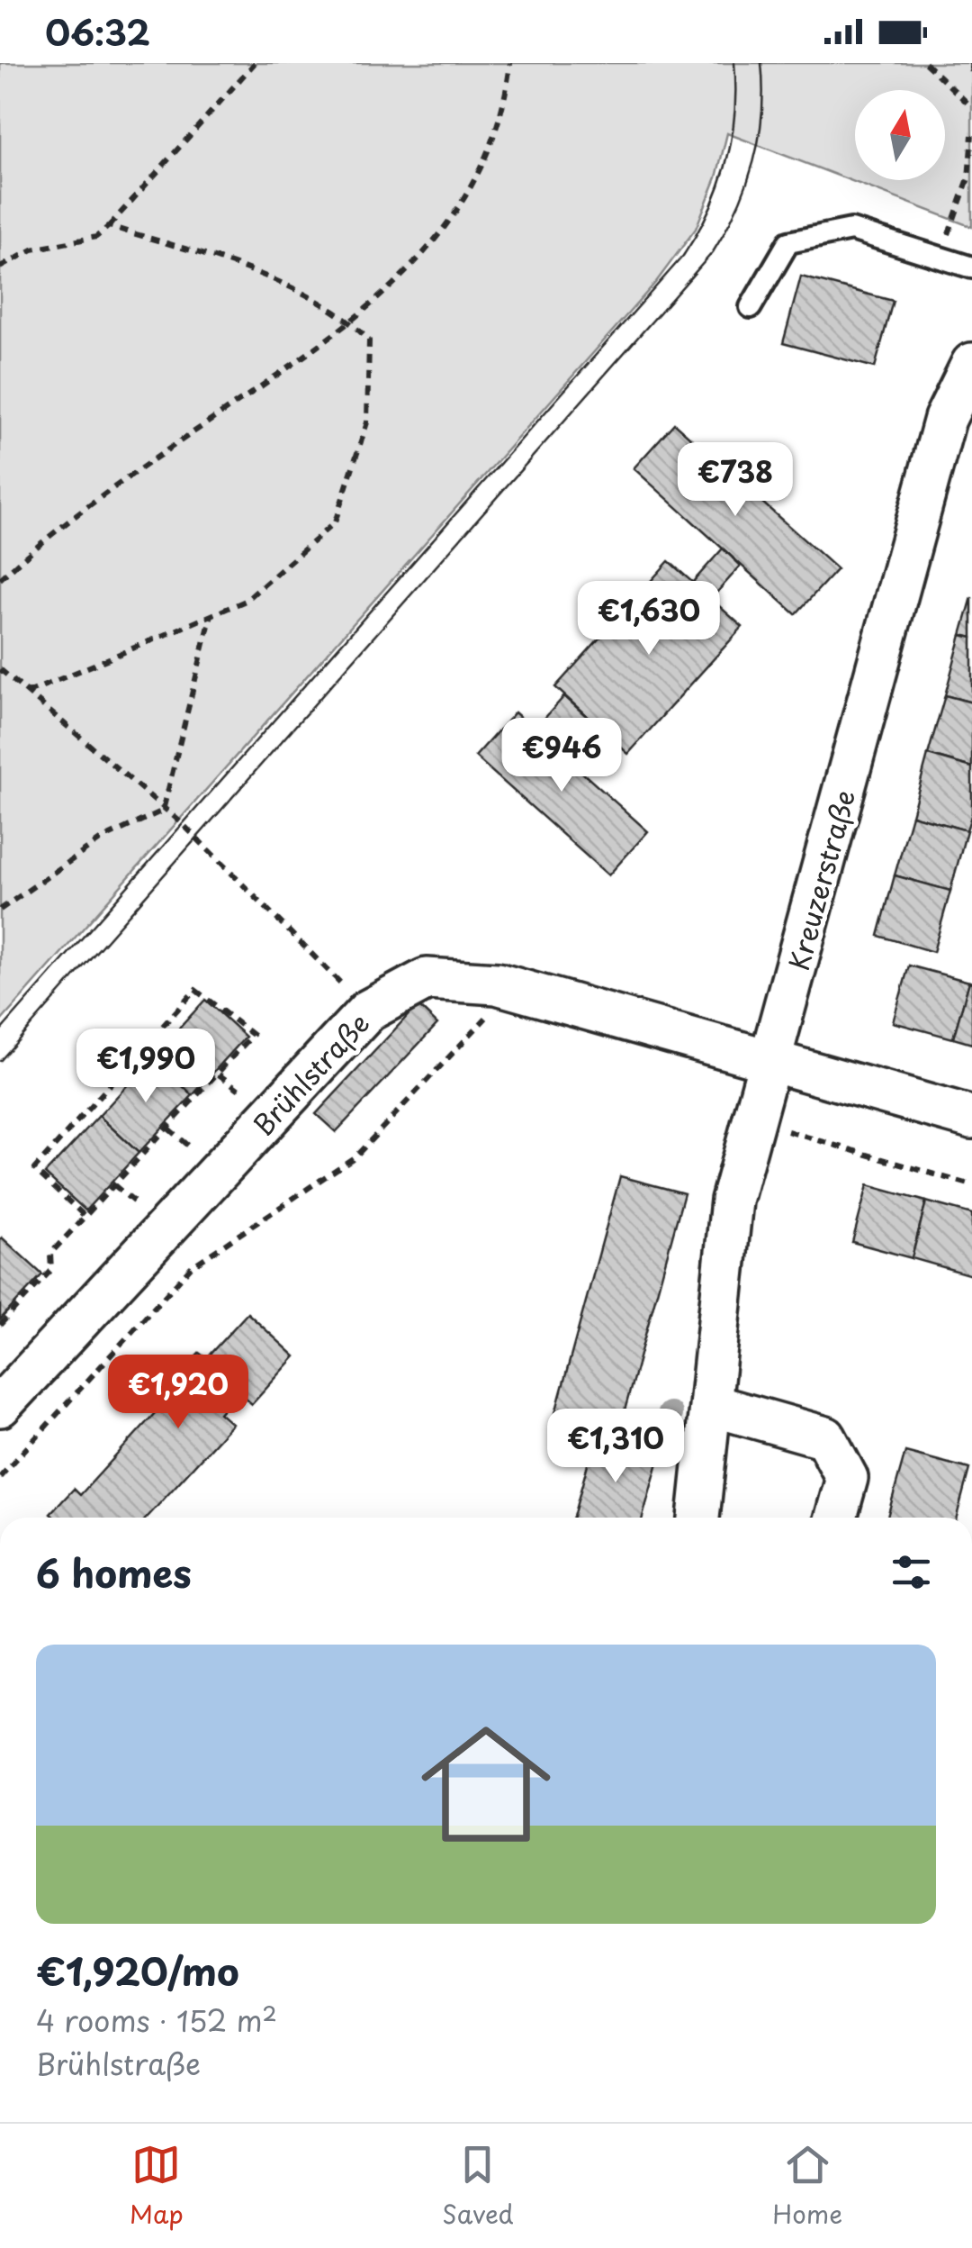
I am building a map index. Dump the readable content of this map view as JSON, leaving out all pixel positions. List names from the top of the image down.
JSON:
{
  "streets": {
    "street": ["Kreuzerstraße", "Brühlstraße"]
  },
  "crossings": [
    ["Kreuzerstraße", "Brühlstraße"]
  ],
  "north": "top",
  "page": {
    "status": "06:32",
    "price": [
      "€738",
      "€1,630",
      "€946",
      "€1,990",
      "€1,920",
      "€1,310"
    ],
    "heading": "6 homes",
    "list": [
      {
        "name": "€1,920/mo",
        "note": "4 rooms · 152 m² · Brühlstraße"
      }
    ],
    "tabs": ["Map", "Saved", "Home"]
  }
}
